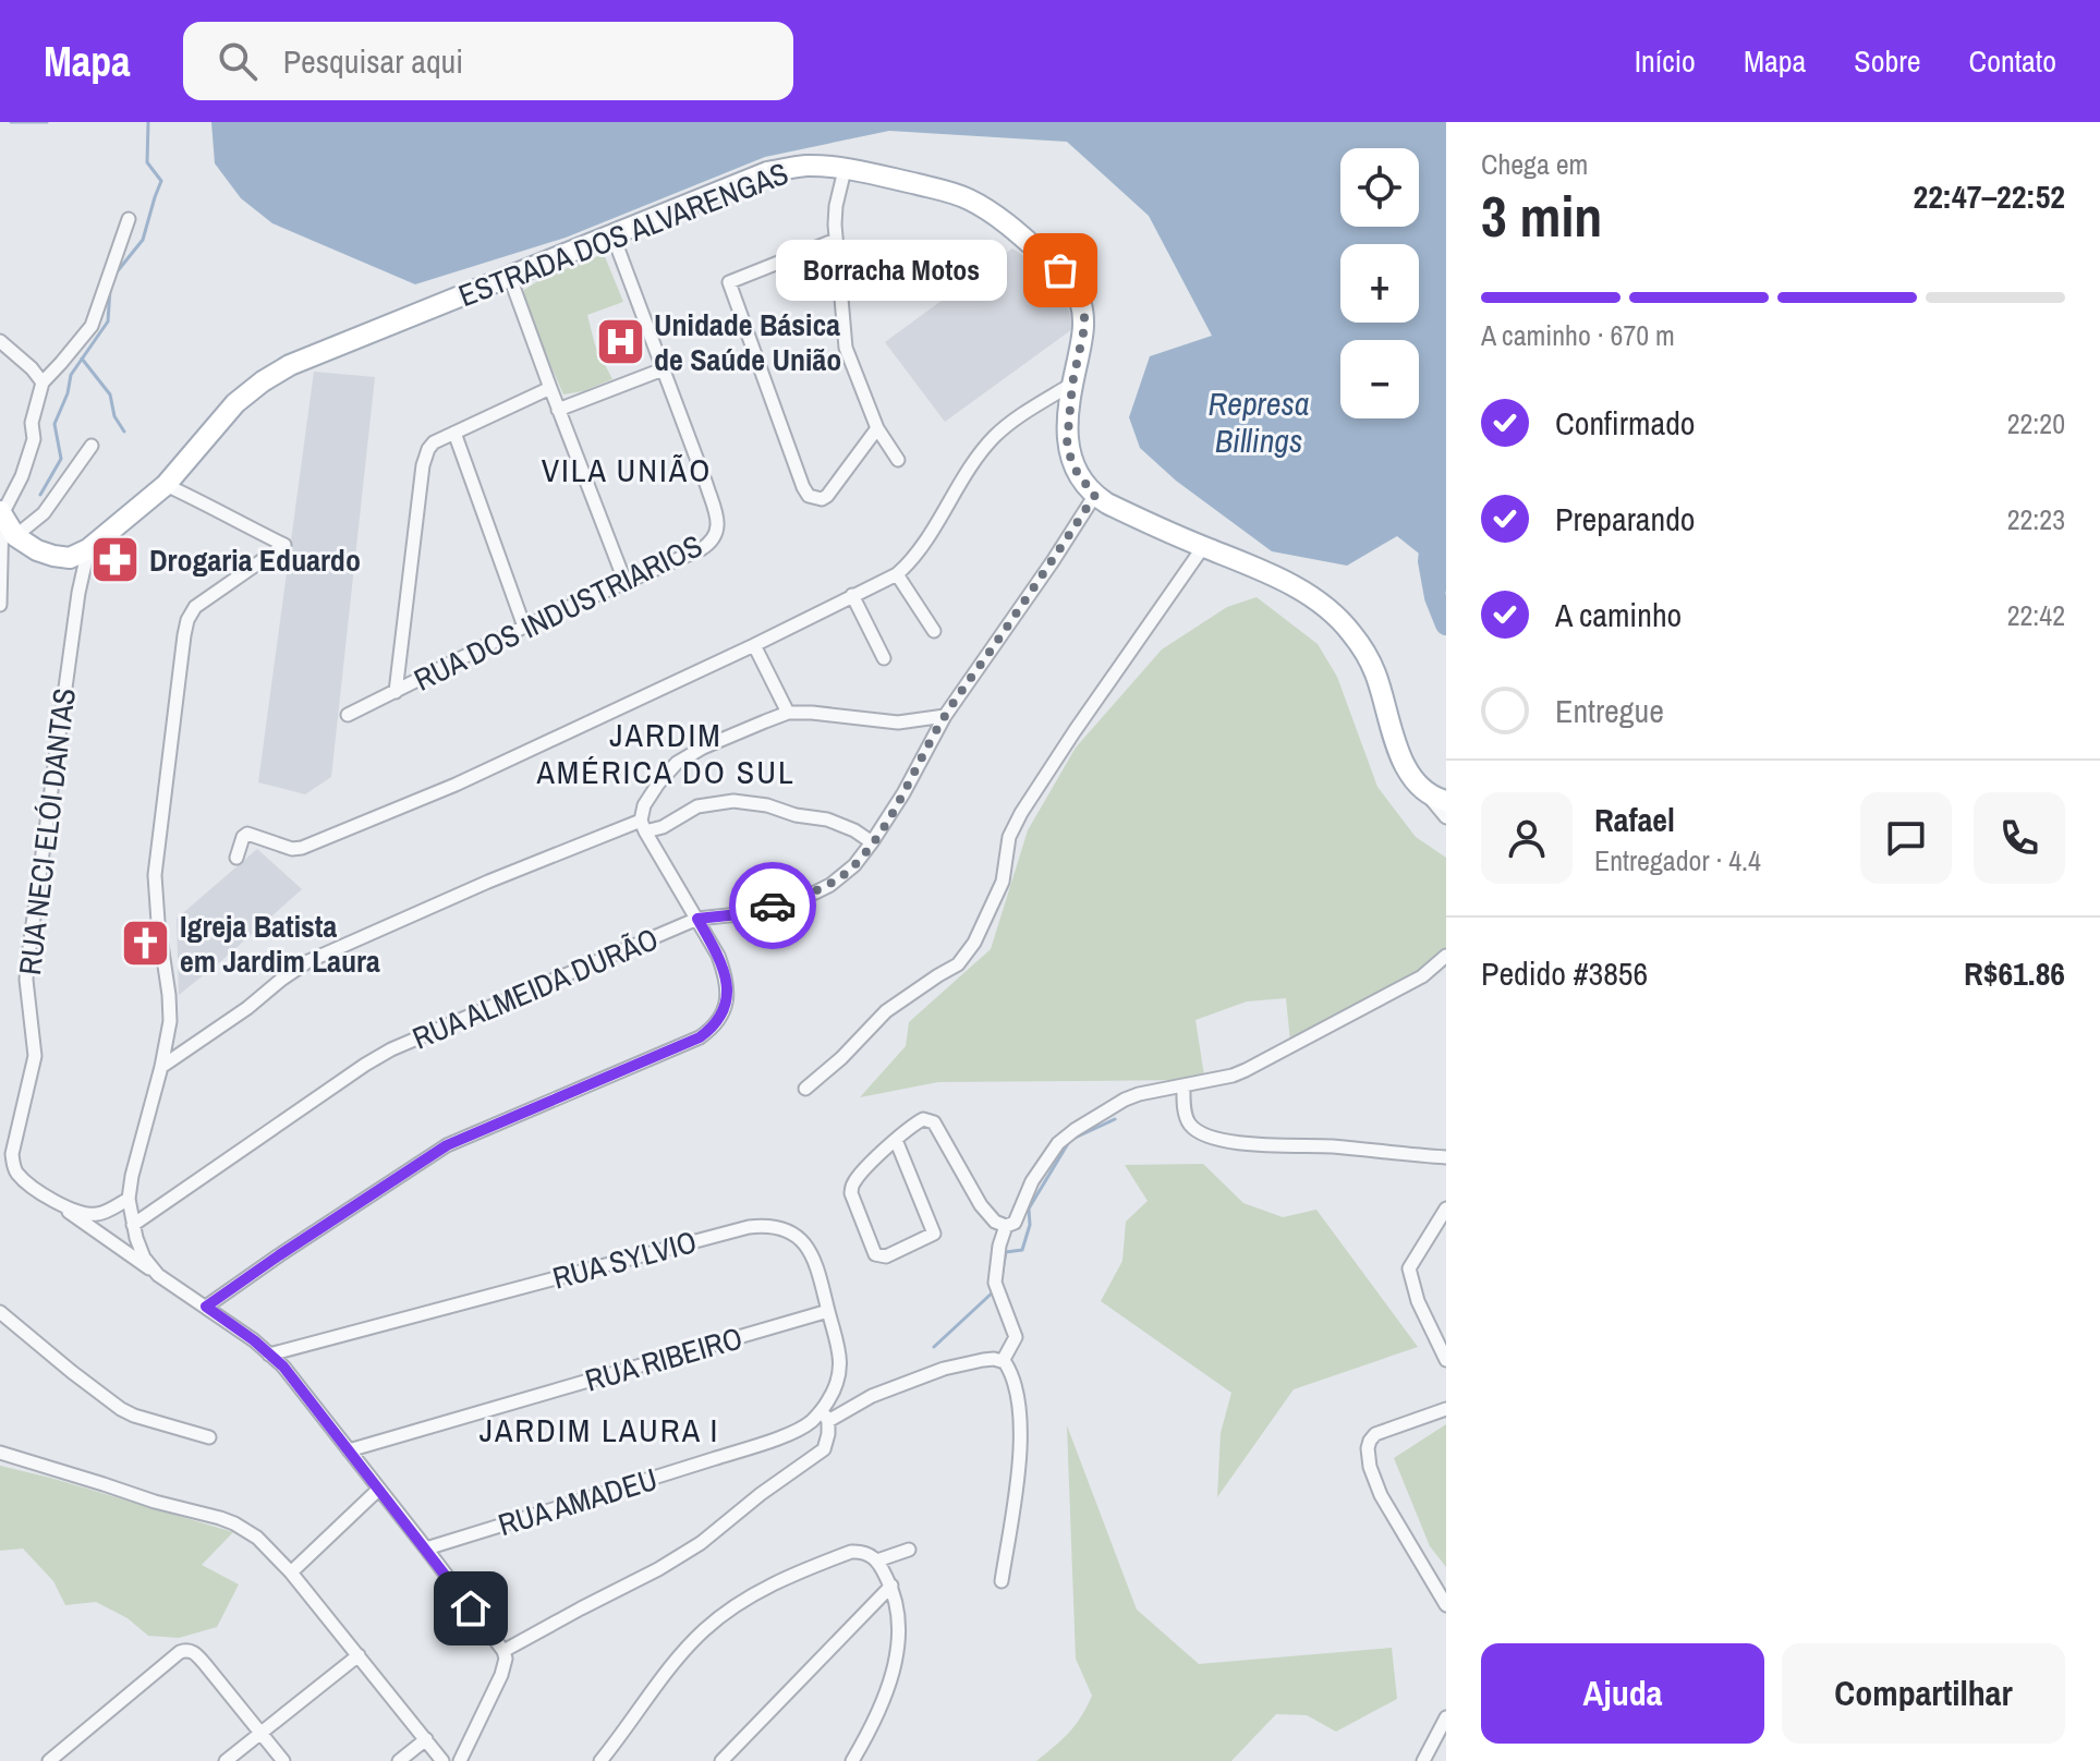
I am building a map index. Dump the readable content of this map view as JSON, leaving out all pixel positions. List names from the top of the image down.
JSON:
{
  "streets": {
    "main road": ["ESTRADA DOS ALVARENGAS"],
    "street": [
      "RUA DOS INDUSTRIARIOS",
      "RUA NECI ELÓI DANTAS",
      "RUA ALMEIDA DURÃO",
      "RUA SYLVIO",
      "RUA RIBEIRO",
      "RUA AMADEU"
    ]
  },
  "crossings": [
    ["ESTRADA DOS ALVARENGAS", "RUA DOS INDUSTRIARIOS"],
    ["ESTRADA DOS ALVARENGAS", "RUA NECI ELÓI DANTAS"],
    ["ESTRADA DOS ALVARENGAS", "RUA ALMEIDA DURÃO"],
    ["RUA SYLVIO", "RUA RIBEIRO"],
    ["RUA SYLVIO", "RUA AMADEU"]
  ],
  "districts": ["VILA UNIÃO", "JARDIM AMÉRICA DO SUL", "JARDIM LAURA I"],
  "water": ["Represa Billings"],
  "places": {
    "other": ["Borracha Motos"],
    "hospital": ["Unidade Básica de Saúde União"],
    "pharmacy": ["Drogaria Eduardo"],
    "church": ["Igreja Batista em Jardim Laura"]
  },
  "page": {
    "header": "Mapa",
    "search": "Pesquisar aqui",
    "nav": [
      "Início",
      "Mapa",
      "Sobre",
      "Contato"
    ],
    "heading": ["3 min", "Chega em", "22:47–22:52"],
    "panel": [
      "Rafael",
      "Entregador · 4.4",
      "Pedido #3856",
      "R$61.86"
    ],
    "map_buttons": ["+", "−"],
    "bubble": "Borracha Motos",
    "bar": "A caminho · 670 m",
    "list": [
      ["Confirmado", "22:20"],
      ["Preparando", "22:23"],
      ["A caminho", "22:42"],
      "Entregue"
    ],
    "buttons": ["Ajuda", "Compartilhar"]
  }
}
